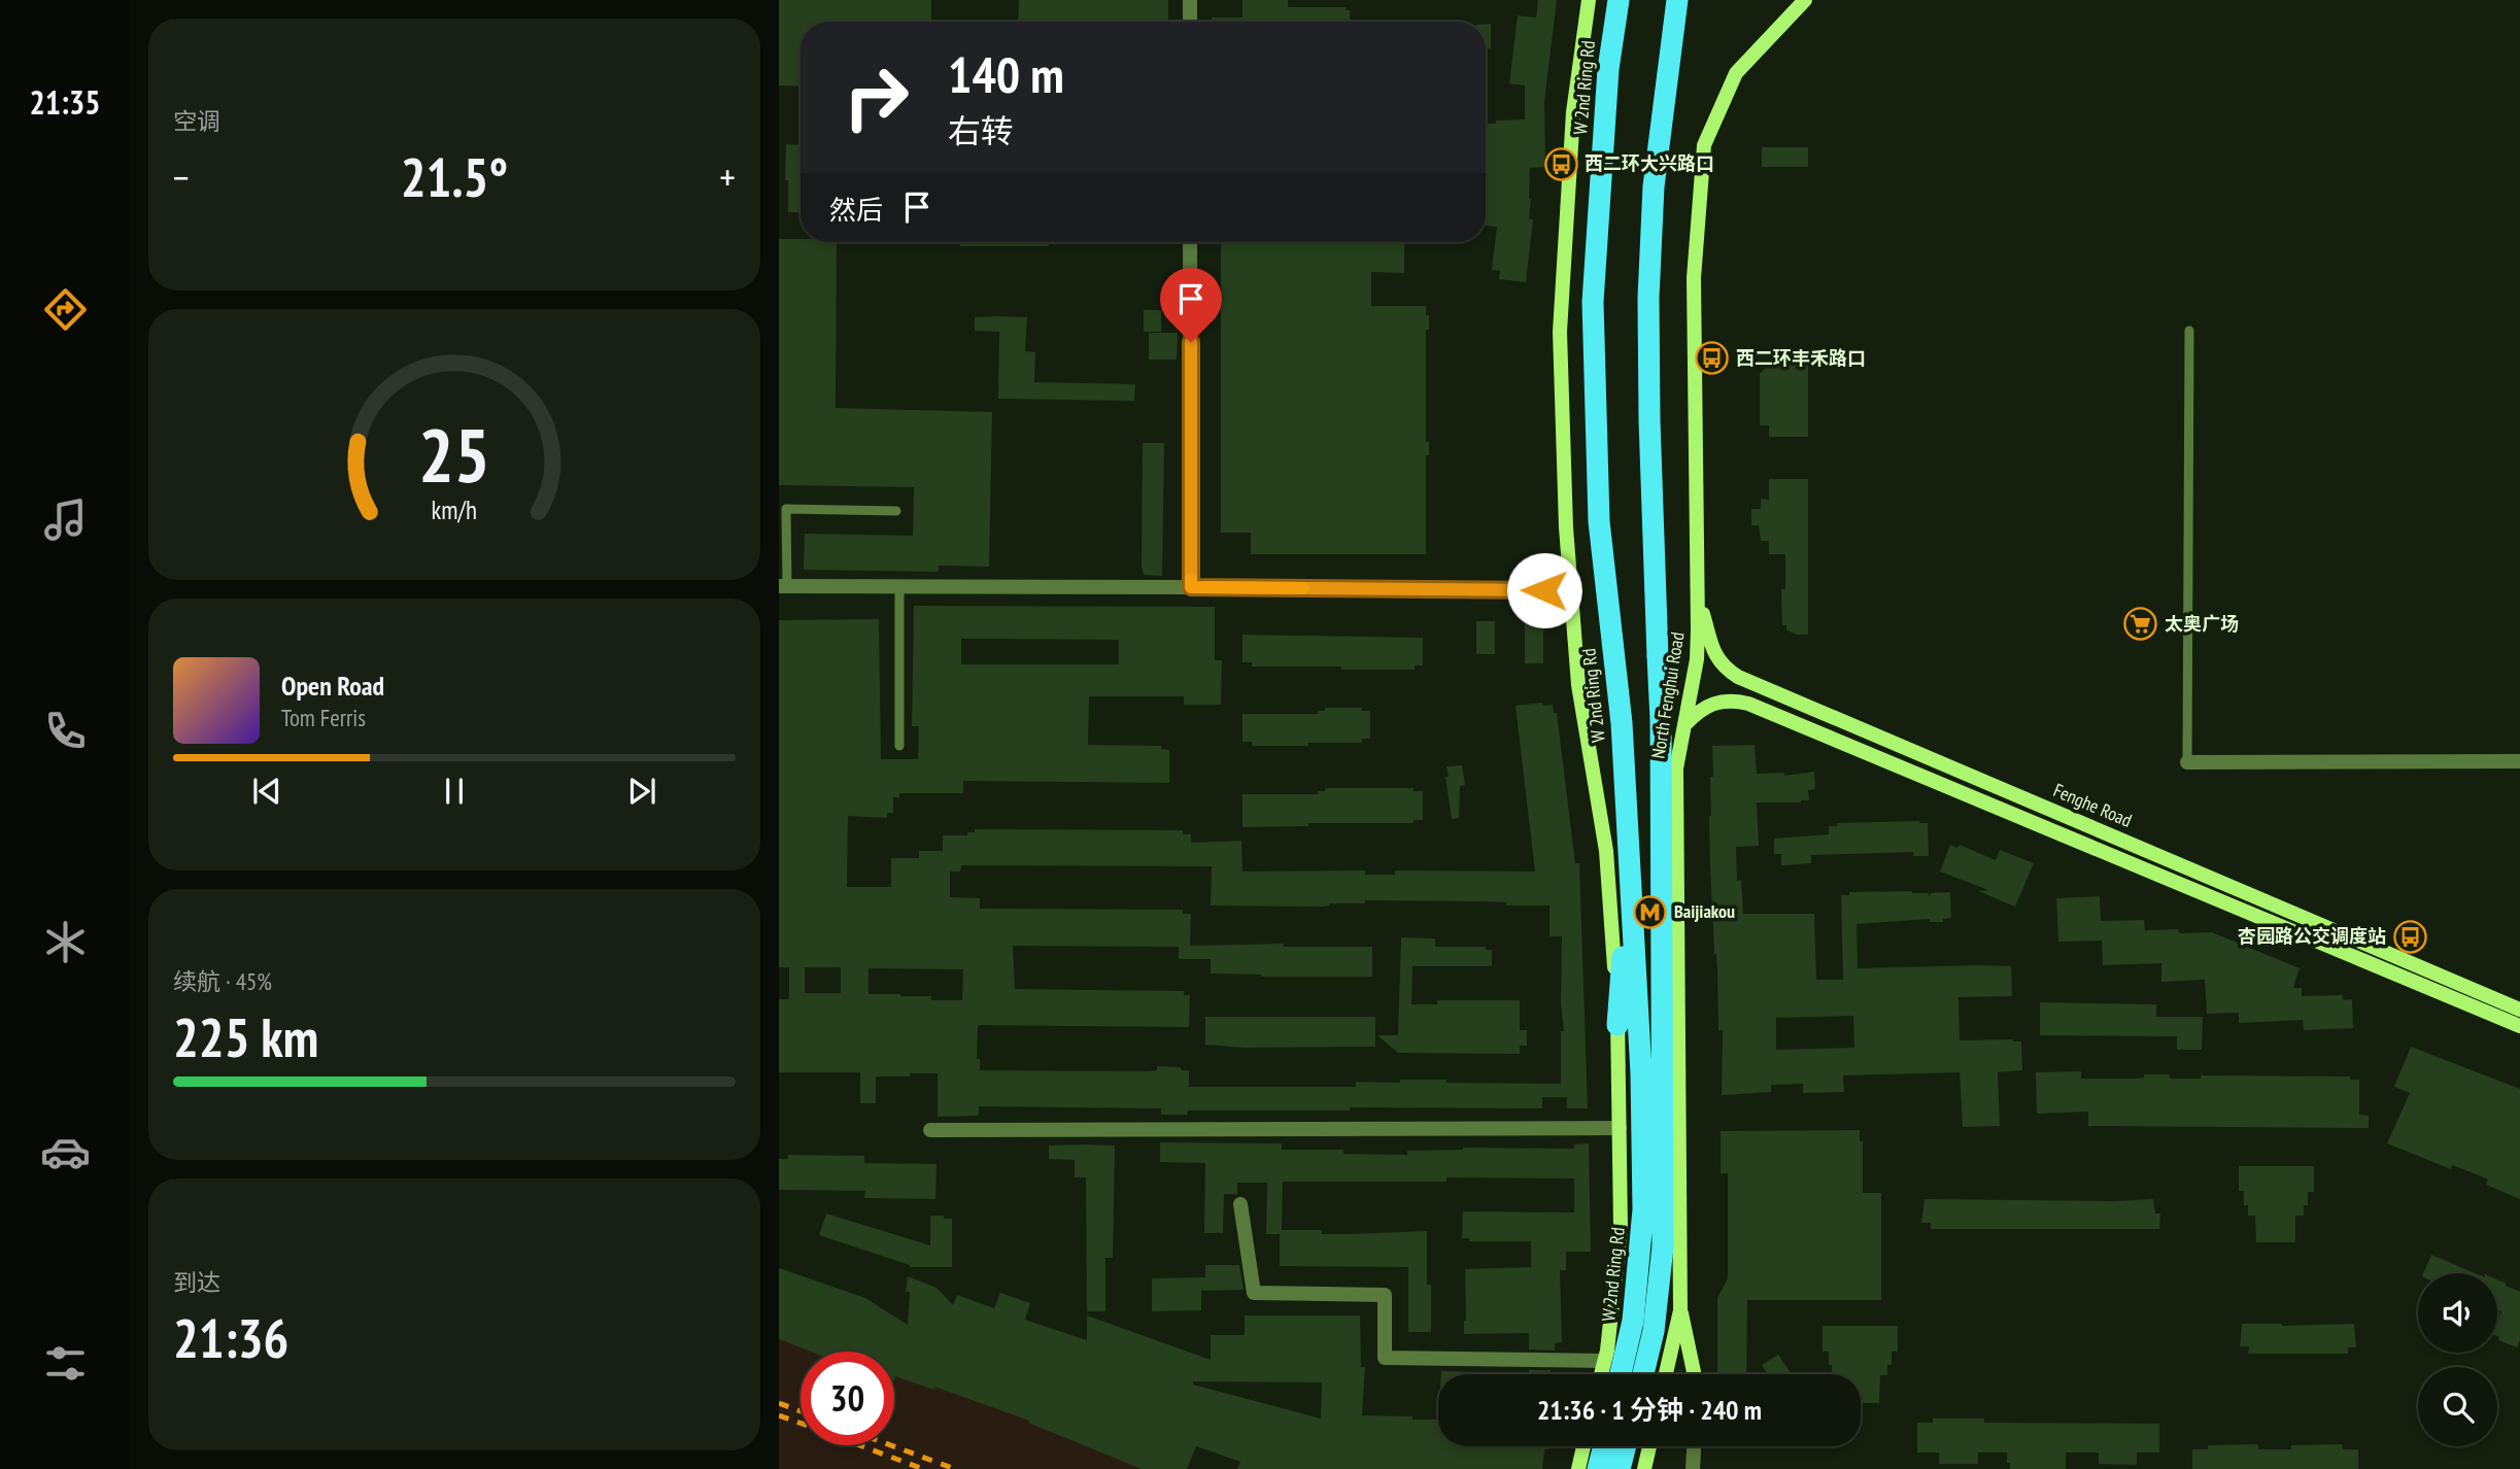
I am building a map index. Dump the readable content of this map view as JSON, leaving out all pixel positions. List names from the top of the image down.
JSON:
{
  "streets": {
    "highway": ["W 2nd Ring Rd"],
    "main road": ["North Fenghui Road", "Fenghe Road"]
  },
  "crossings": [
    ["North Fenghui Road", "Fenghe Road"]
  ],
  "places": {
    "bus stop": ["西二环大兴路口", "西二环丰禾路口", "杏园路公交调度站"],
    "supermarket": ["太奥广场"],
    "metro station": ["Baijiakou"]
  },
  "page": {
    "tabs": "21:35",
    "tile": [
      "空调",
      ["续航 · 45%", "225 km"],
      ["到达", "21:36"]
    ],
    "turn": ["140 m", "右转"],
    "heat": ["−", "21.5°", "+"],
    "then": "然后",
    "song": ["Open Road", "Tom Ferris"],
    "limit": "30",
    "trip": "21:36 · 1 分钟 · 240 m",
    "gauge": ["25", "km/h"]
  }
}
